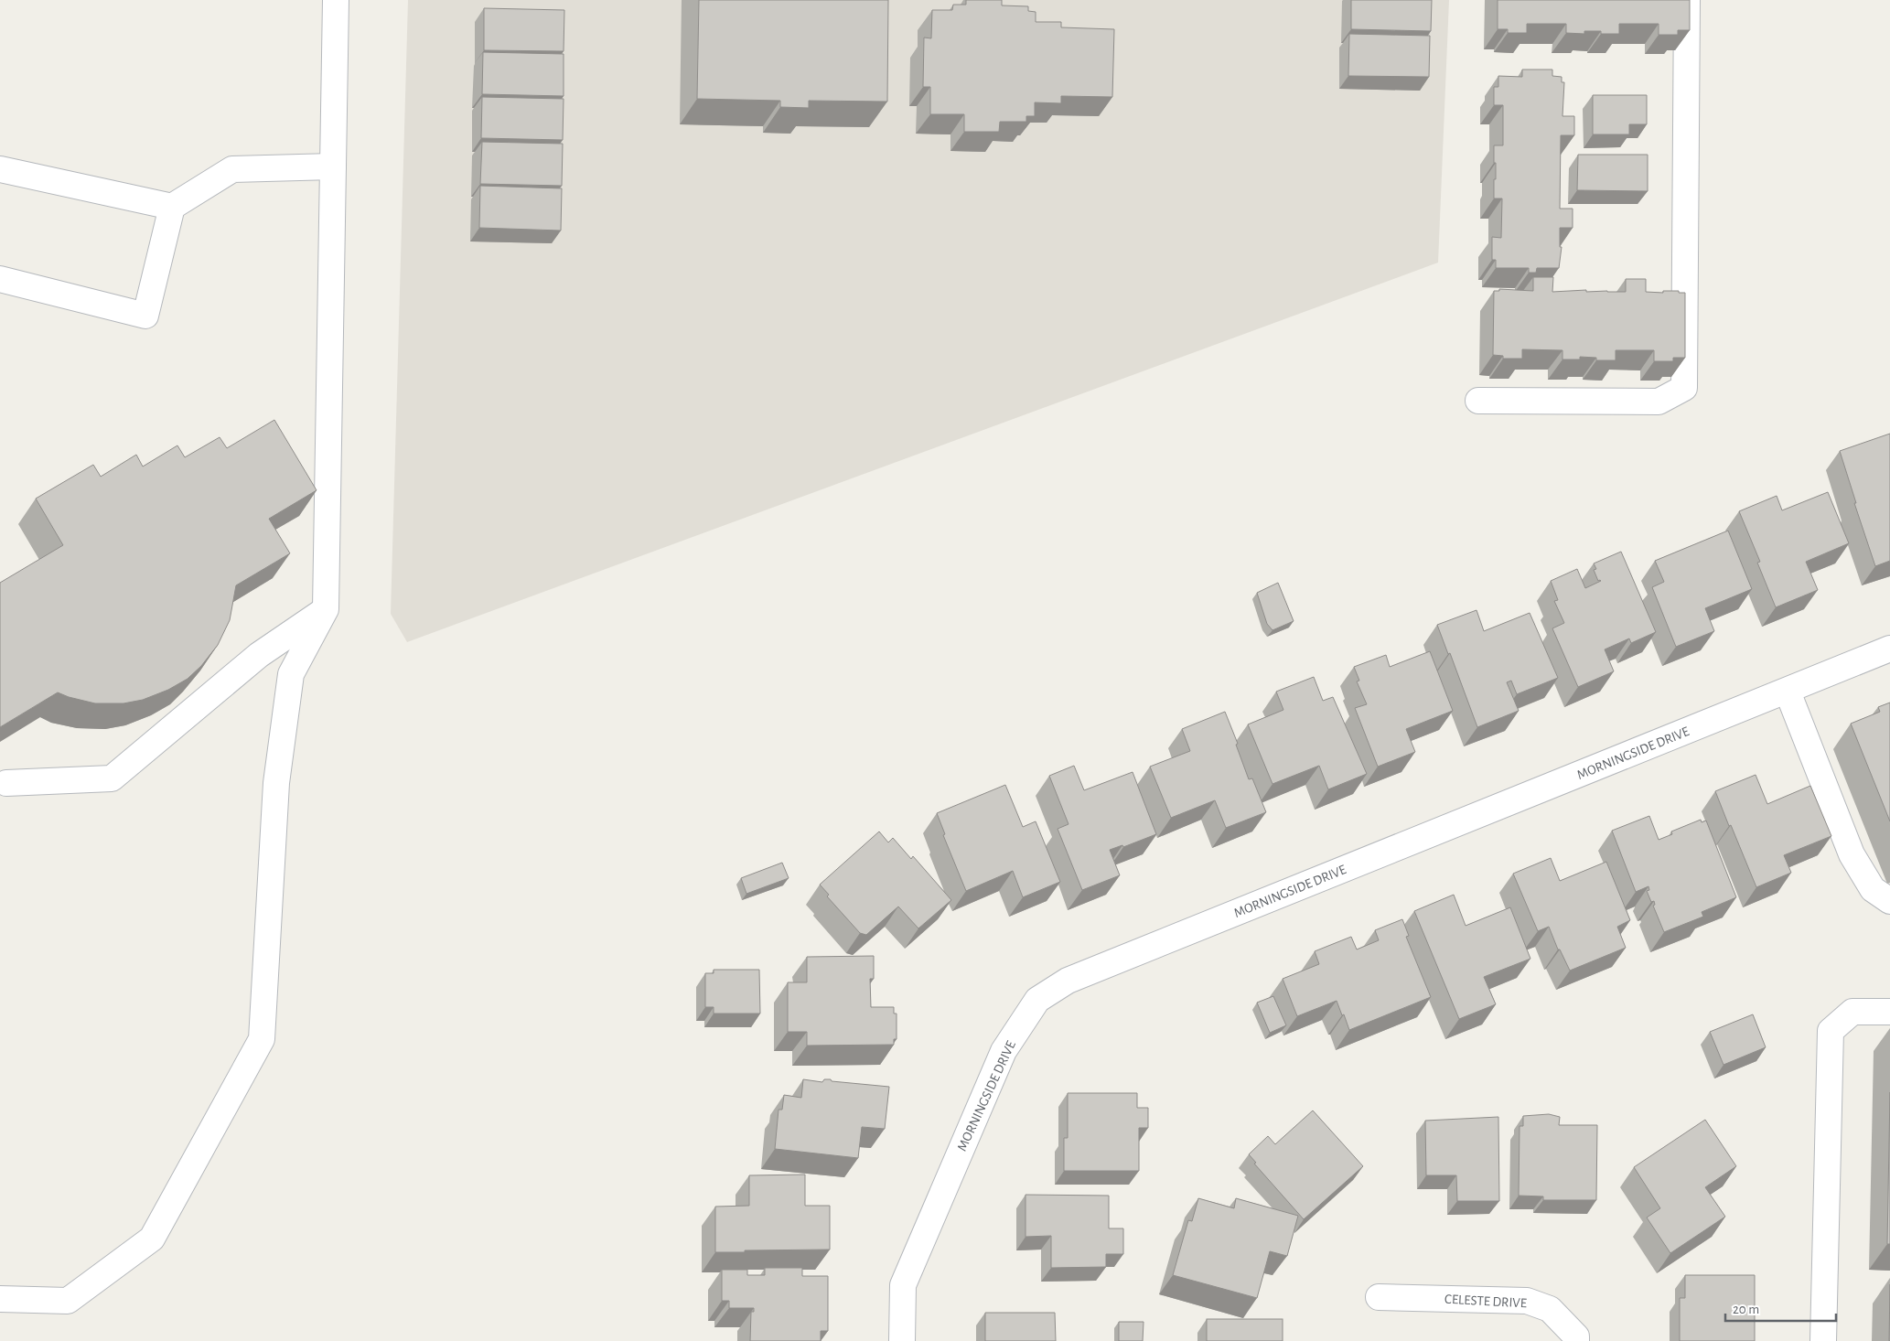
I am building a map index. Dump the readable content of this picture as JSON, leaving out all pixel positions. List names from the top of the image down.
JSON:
{
  "streets": {
    "street": ["MORNINGSIDE DRIVE", "CELESTE DRIVE"]
  },
  "scale_bar": "20 m"
}
